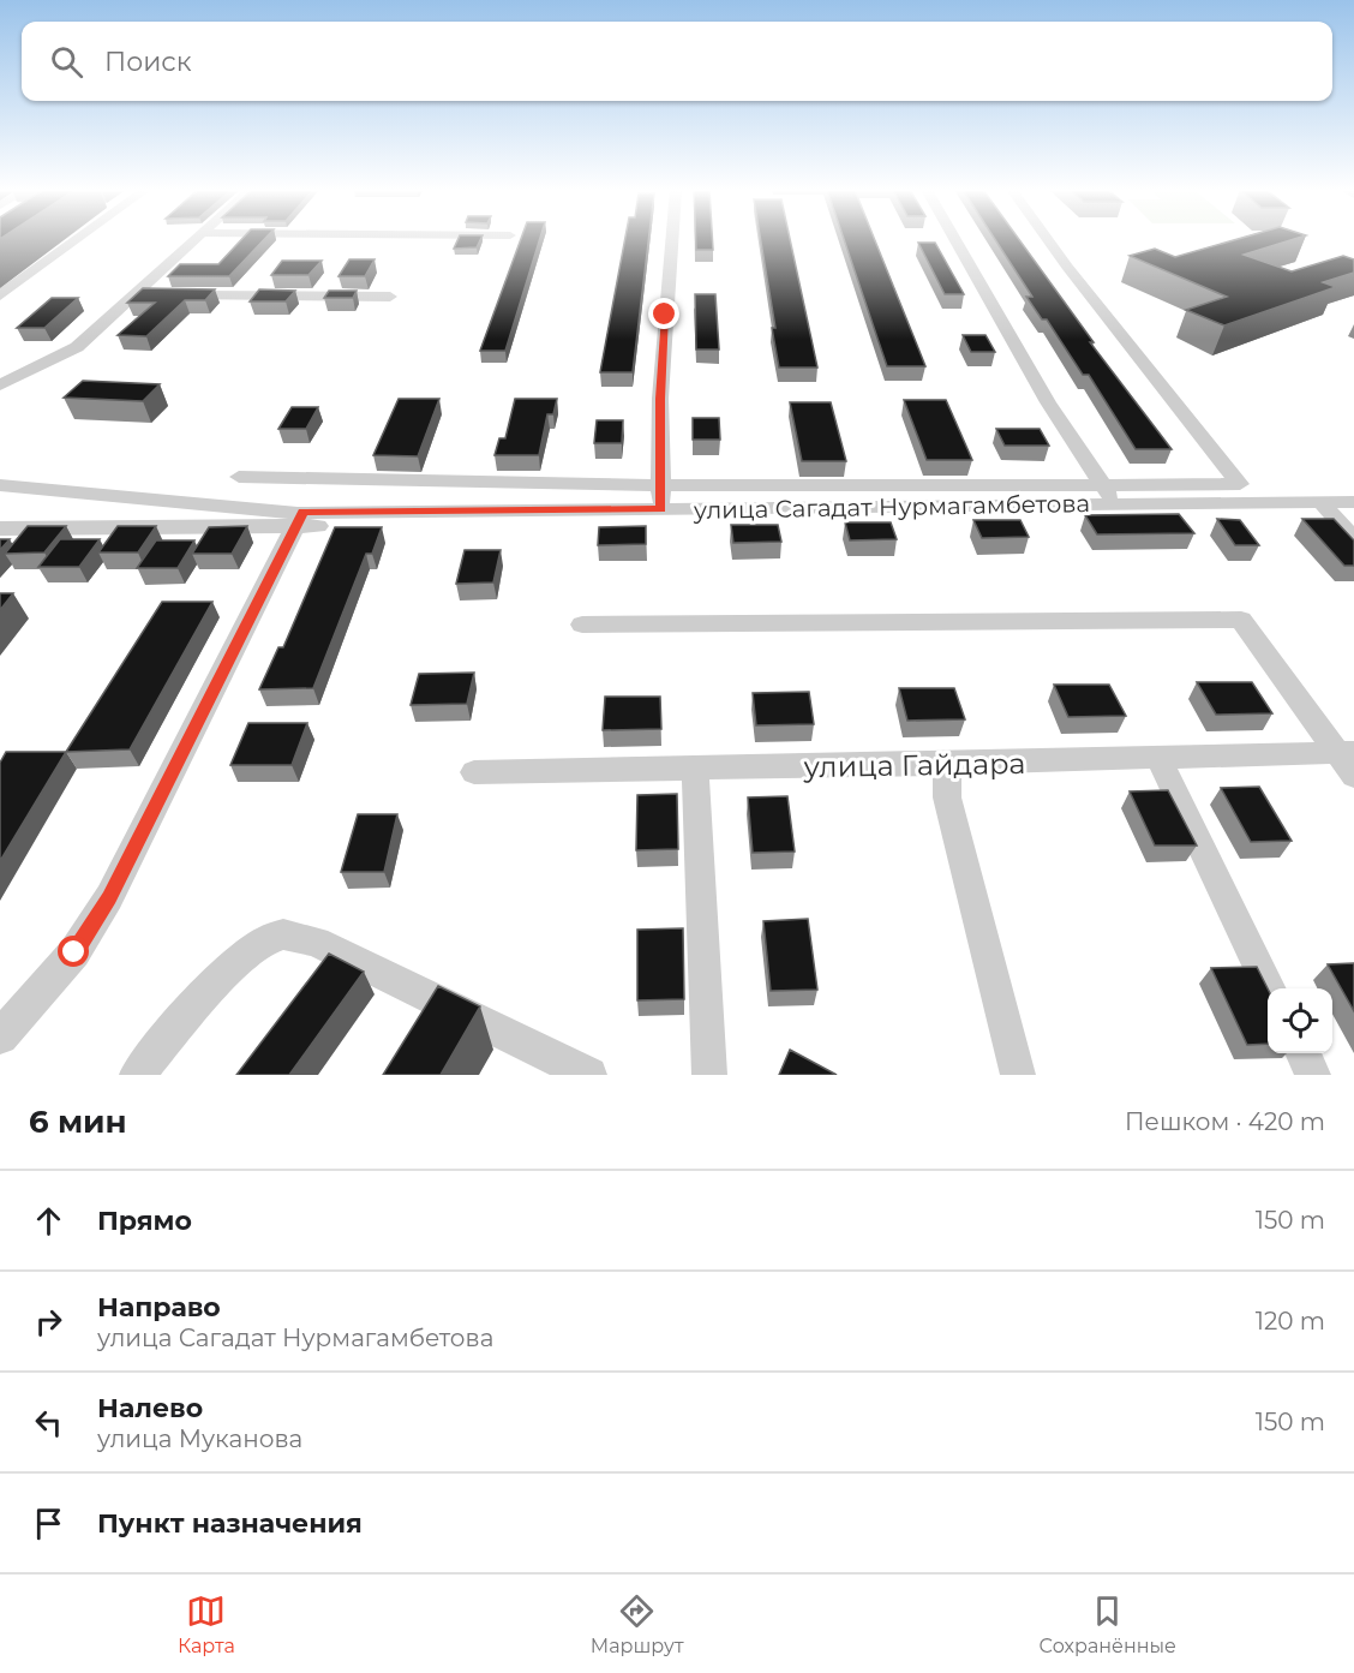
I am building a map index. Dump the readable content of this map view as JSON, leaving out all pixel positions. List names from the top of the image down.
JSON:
{
  "streets": {
    "street": ["улица Сагадат Нурмагамбетова", "улица Гайдара"]
  },
  "page": {
    "search": "Поиск",
    "heading": ["6 мин", "Пешком · 420 m"],
    "list": [
      ["Прямо", "150 m"],
      ["Направо", "улица Сагадат Нурмагамбетова", "120 m"],
      ["Налево", "улица Муканова", "150 m"],
      "Пункт назначения"
    ],
    "nav": ["Карта", "Маршрут", "Сохранённые"]
  }
}
